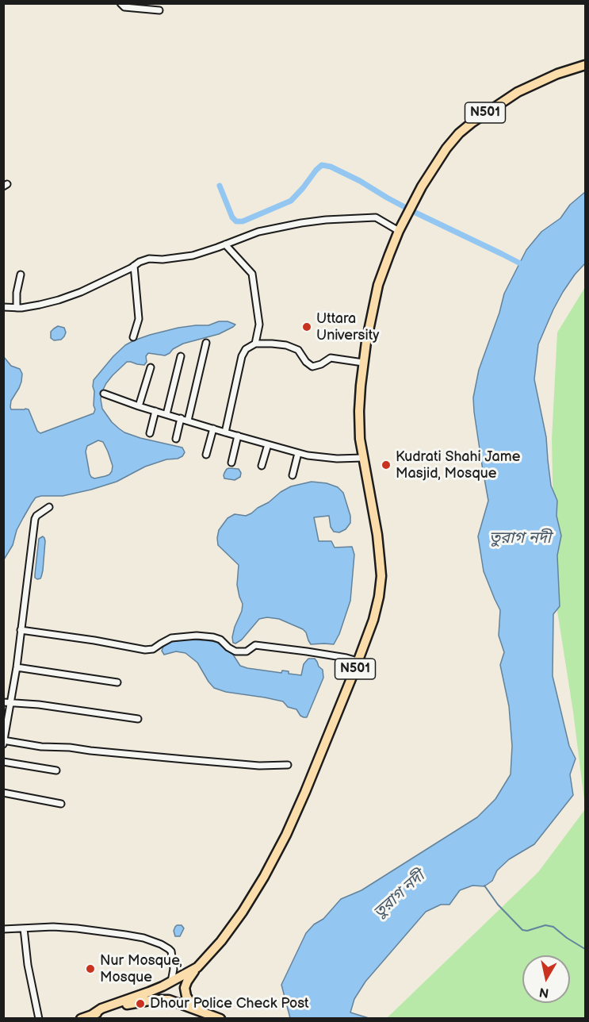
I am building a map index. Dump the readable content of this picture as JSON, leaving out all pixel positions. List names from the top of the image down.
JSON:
{
  "streets": {
    "highway": ["N501"]
  },
  "water": ["তুরাগ নদী"],
  "places": [
    "Uttara University",
    "Kudrati Shahi Jame Masjid, Mosque",
    "Nur Mosque, Mosque",
    "Dhour Police Check Post"
  ],
  "north": "bottom"
}
